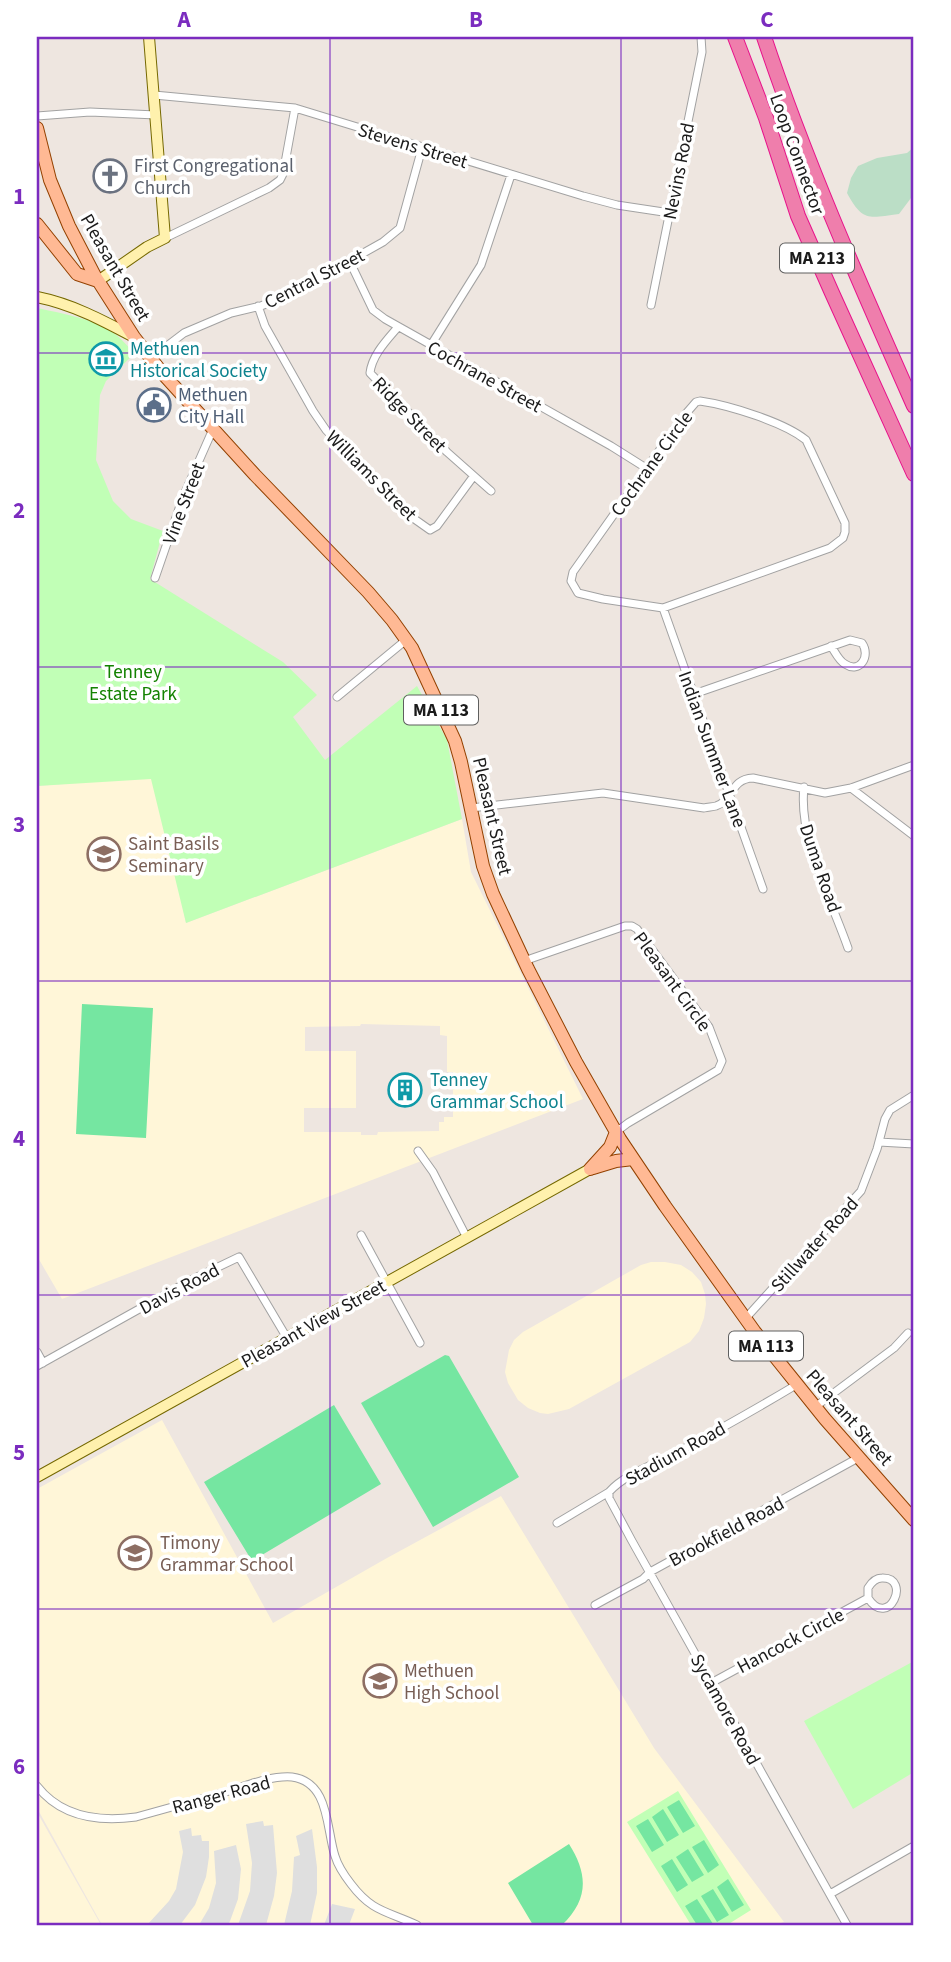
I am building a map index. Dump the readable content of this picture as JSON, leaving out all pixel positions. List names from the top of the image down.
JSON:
{
  "streets": {
    "highway": ["Loop Connector", "MA 213"],
    "main road": ["Pleasant Street", "MA 113"],
    "street": [
      "Stevens Street",
      "Nevins Road",
      "Central Street",
      "Cochrane Street",
      "Ridge Street",
      "Cochrane Circle",
      "Williams Street",
      "Vine Street",
      "Indian Summer Lane",
      "Duma Road",
      "Pleasant Circle",
      "Stillwater Road",
      "Davis Road",
      "Pleasant View Street",
      "Stadium Road",
      "Brookfield Road",
      "Hancock Circle",
      "Sycamore Road",
      "Ranger Road"
    ]
  },
  "crossings": [
    ["Stevens Street", "Nevins Road"],
    ["Stevens Street", "Central Street"],
    ["Pleasant Street", "Central Street"],
    ["Pleasant Street", "Vine Street"],
    ["Pleasant Street", "MA 113"],
    ["Pleasant Street", "Pleasant Circle"],
    ["Pleasant Street", "Stillwater Road"],
    ["Pleasant Street", "Stadium Road"],
    ["Pleasant Street", "Brookfield Road"],
    ["Central Street", "Cochrane Street"],
    ["Central Street", "Williams Street"],
    ["Cochrane Street", "Ridge Street"],
    ["Cochrane Street", "Cochrane Circle"],
    ["Ridge Street", "Williams Street"],
    ["Cochrane Circle", "Indian Summer Lane"],
    ["Davis Road", "Pleasant View Street"],
    ["Stadium Road", "Sycamore Road"],
    ["Brookfield Road", "Sycamore Road"],
    ["Hancock Circle", "Sycamore Road"]
  ],
  "parks": ["Tenney Estate Park"],
  "places": {
    "church": ["First Congregational Church"],
    "museum": ["Methuen Historical Society"],
    "public building": ["Methuen City Hall"],
    "school or university": ["Saint Basils Seminary", "Timony Grammar School", "Methuen High School"],
    "building": ["Tenney Grammar School"]
  },
  "grid": {
    "columns": ["A", "B", "C"],
    "rows": [
      "1",
      "2",
      "3",
      "4",
      "5",
      "6"
    ]
  }
}
